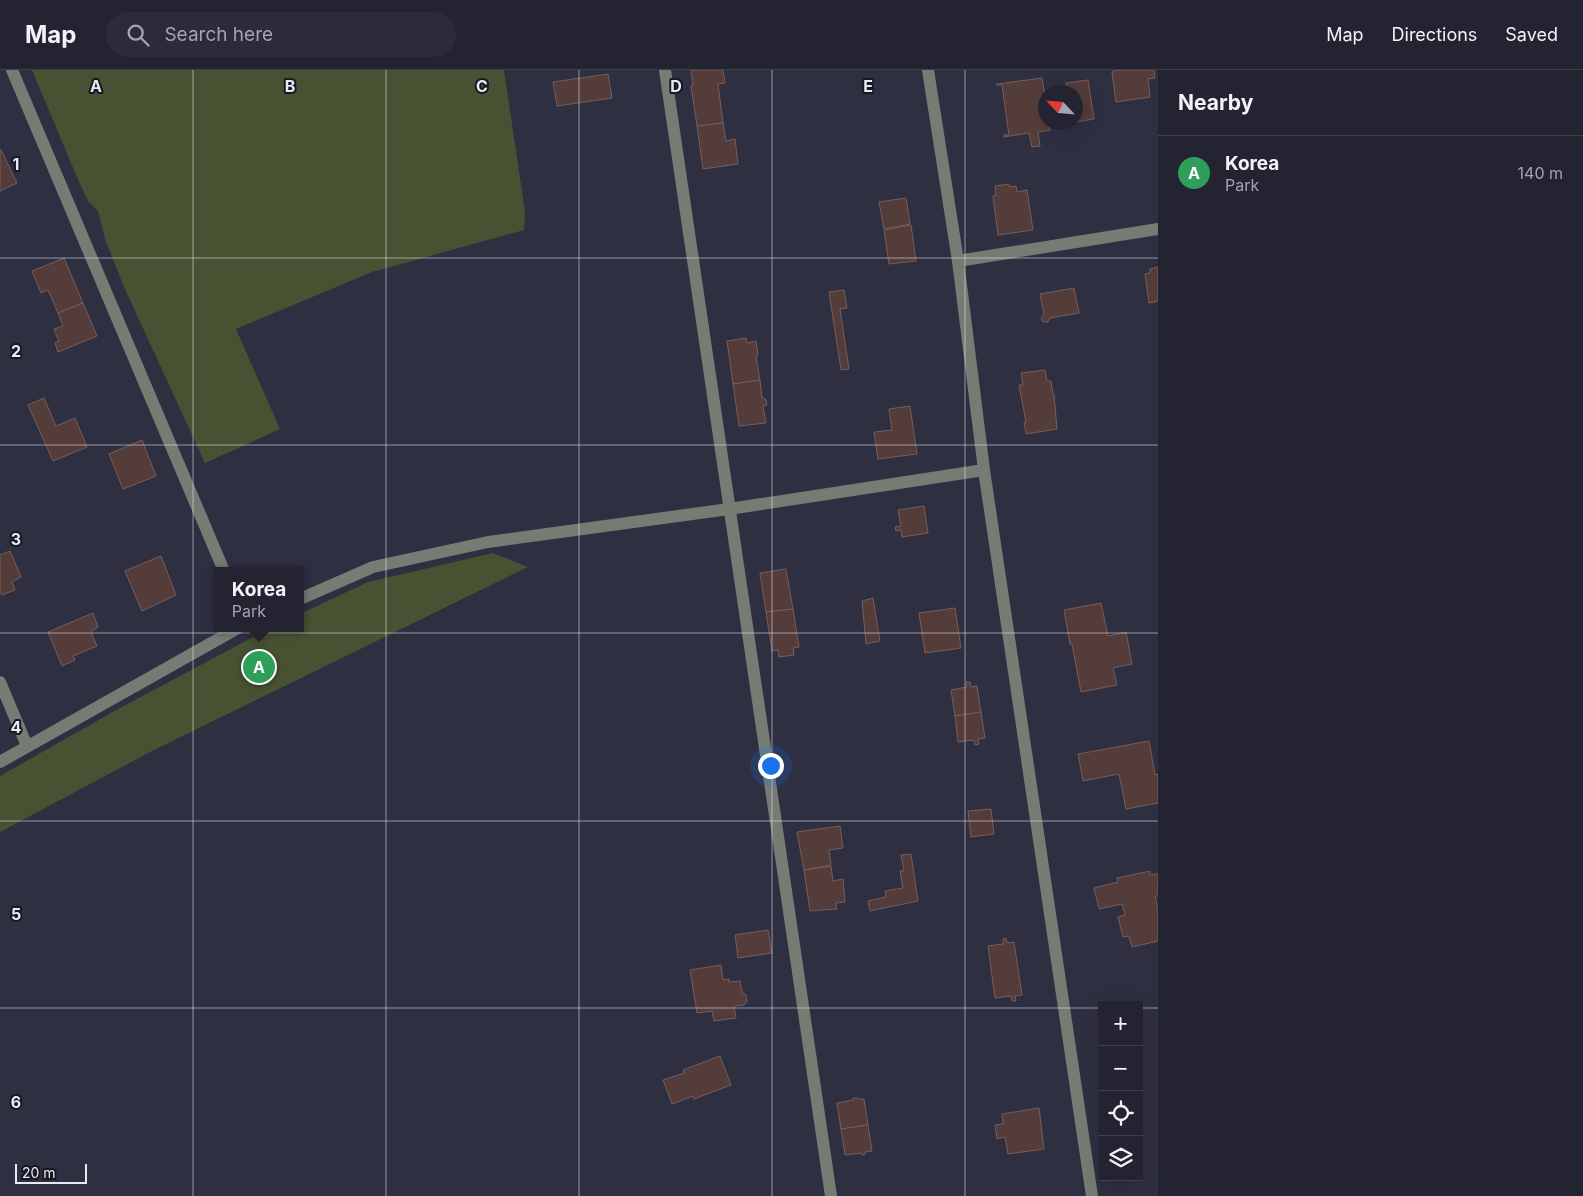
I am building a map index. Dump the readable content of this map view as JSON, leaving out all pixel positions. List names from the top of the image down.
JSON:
{
  "scale_bar": "20 m",
  "north": "top left",
  "page": {
    "header": "Map",
    "search": "Search here",
    "nav": ["Map", "Directions", "Saved"],
    "heading": "Nearby",
    "list": [
      {
        "mark": "A",
        "name": "Korea",
        "note": "Park",
        "value": "140 m"
      }
    ],
    "popup": ["Korea", "Park"],
    "pins": "A",
    "map_buttons": ["+", "−"],
    "scale": "20 m"
  },
  "grid": {
    "columns": [
      "A",
      "B",
      "C",
      "D",
      "E"
    ],
    "rows": [
      "1",
      "2",
      "3",
      "4",
      "5",
      "6"
    ]
  }
}
